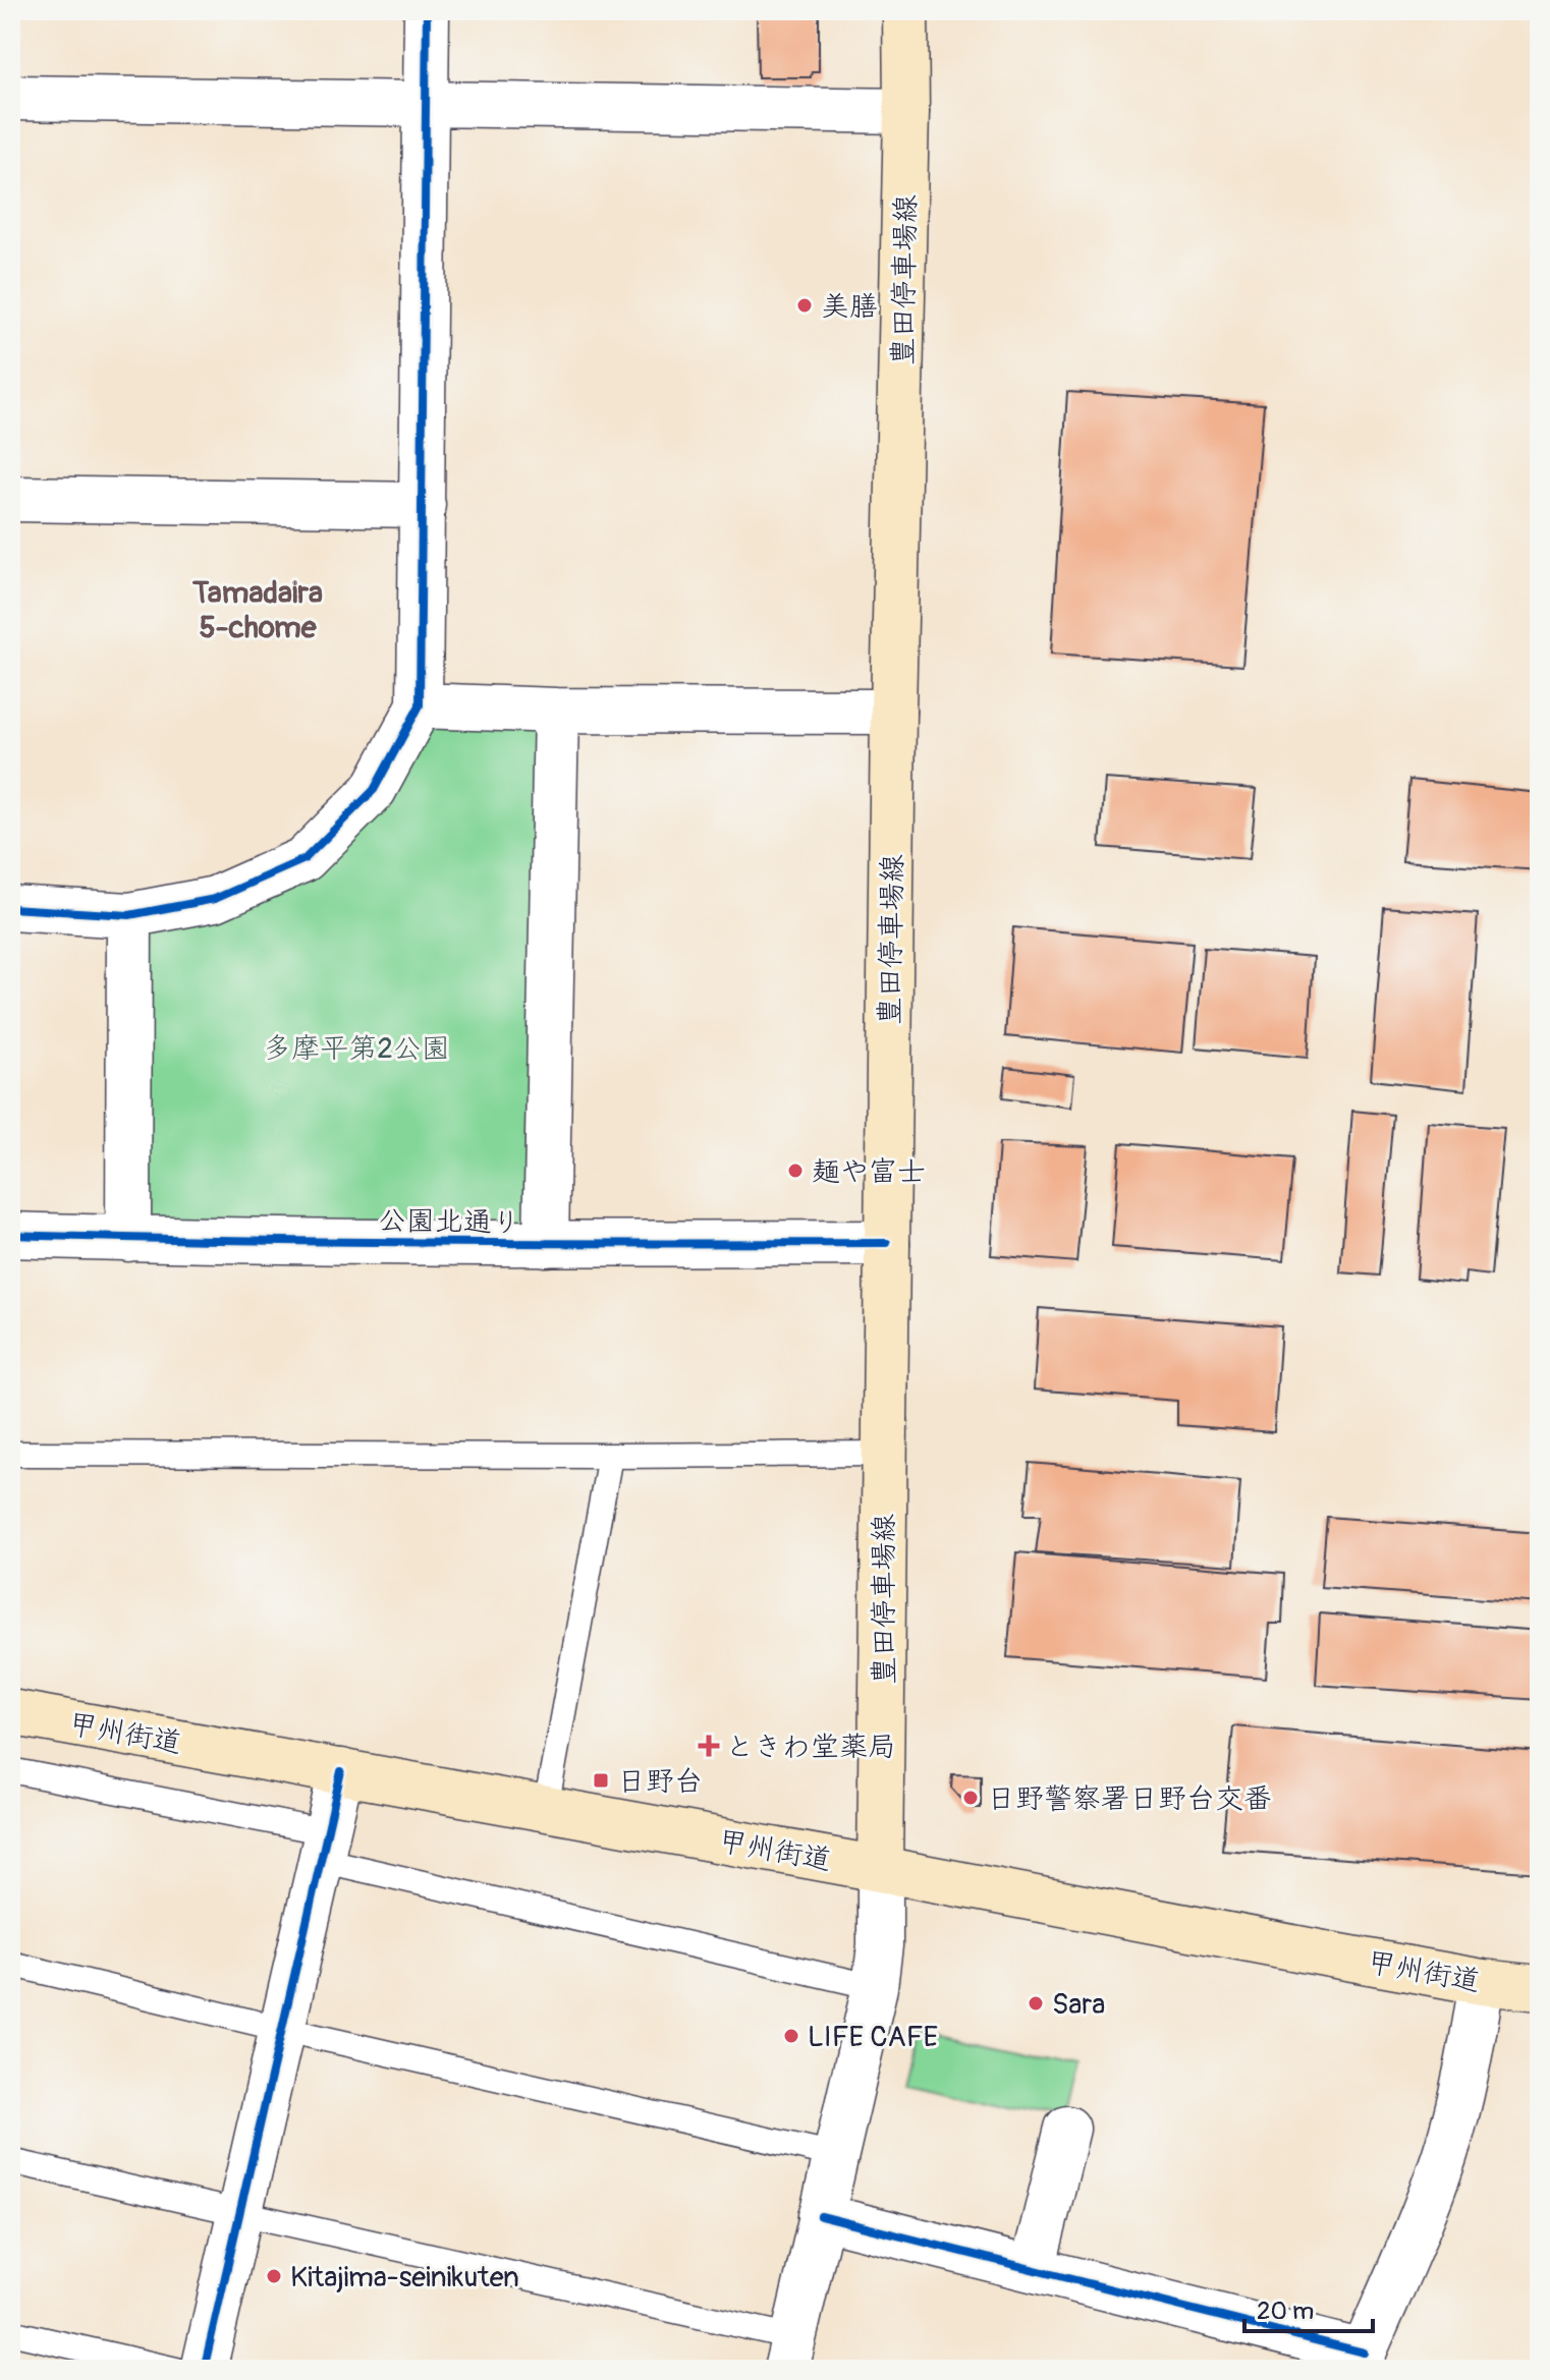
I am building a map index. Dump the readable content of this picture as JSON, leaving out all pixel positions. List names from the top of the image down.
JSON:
{
  "streets": {
    "main road": ["豊田停車場線", "甲州街道"],
    "street": ["公園北通り"]
  },
  "crossings": [
    ["豊田停車場線", "公園北通り"],
    ["豊田停車場線", "甲州街道"]
  ],
  "districts": ["Tamadaira 5-chome"],
  "parks": ["多摩平第2公園"],
  "places": {
    "other": [
      "美膳",
      "麺や富士",
      "日野警察署日野台交番",
      "Sara",
      "LIFE CAFE",
      "Kitajima-seinikuten"
    ],
    "health": ["ときわ堂薬局"],
    "transit": ["日野台"]
  },
  "scale_bar": "20 m"
}
